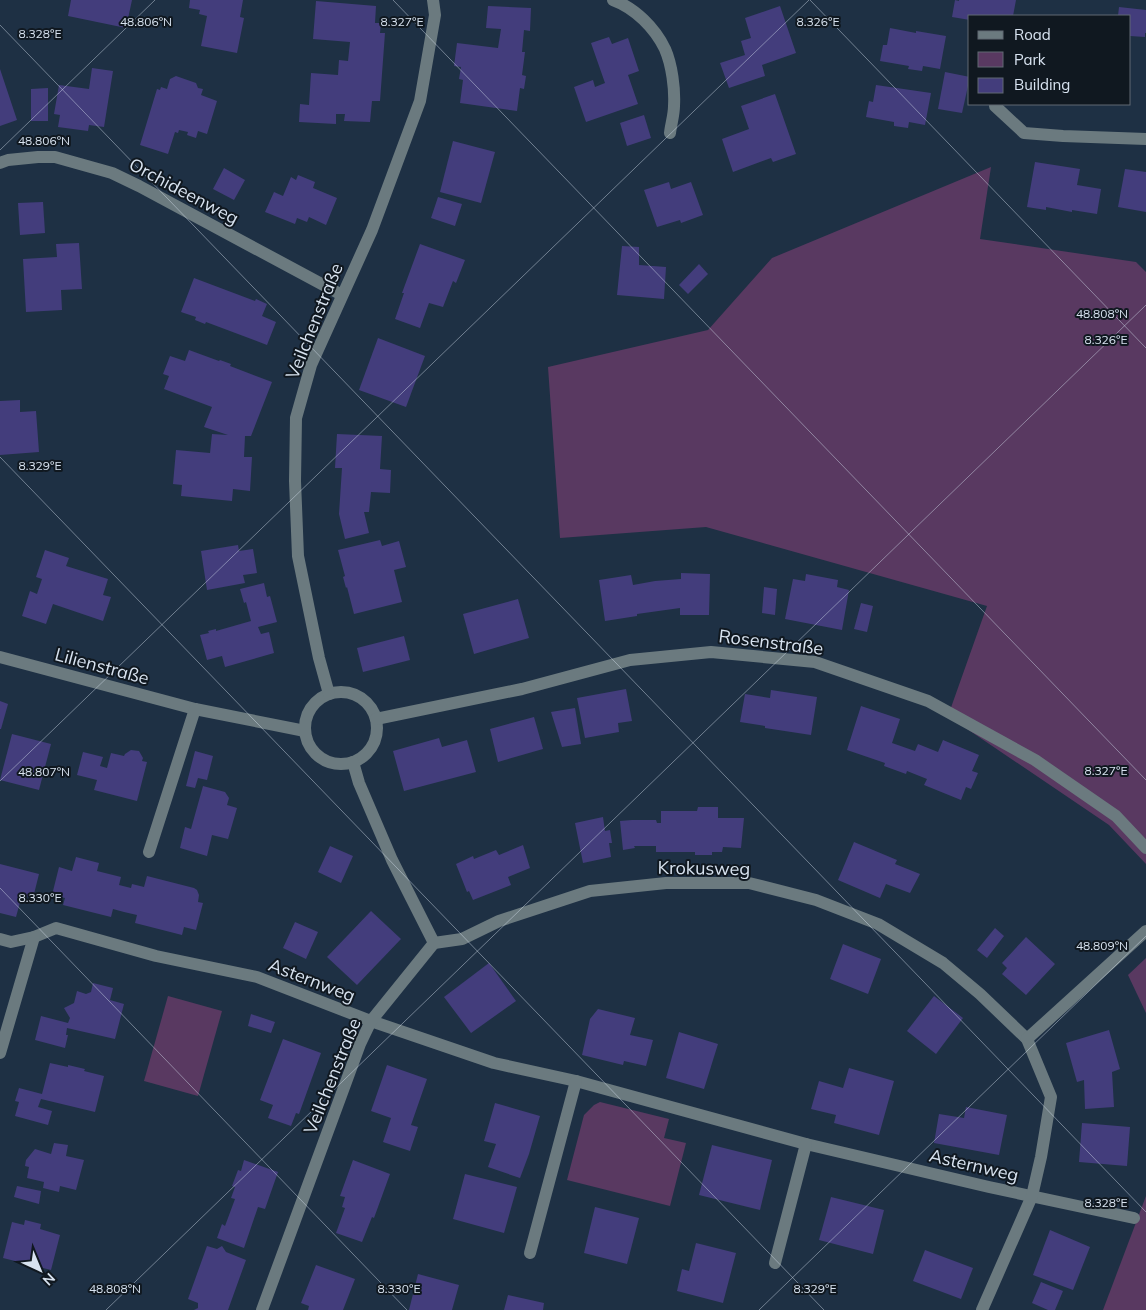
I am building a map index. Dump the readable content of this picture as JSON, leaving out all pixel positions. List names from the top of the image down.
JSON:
{
  "streets": {
    "street": [
      "Orchideenweg",
      "Veilchenstraße",
      "Rosenstraße",
      "Lilienstraße",
      "Krokusweg",
      "Asternweg"
    ]
  },
  "crossings": [
    ["Orchideenweg", "Veilchenstraße"],
    ["Veilchenstraße", "Rosenstraße"],
    ["Veilchenstraße", "Lilienstraße"],
    ["Veilchenstraße", "Krokusweg"],
    ["Veilchenstraße", "Asternweg"],
    ["Rosenstraße", "Lilienstraße"]
  ],
  "legend": ["Road", "Park", "Building"],
  "north": "bottom right",
  "coordinates": [
    "48.806°N",
    "8.327°E",
    "8.326°E",
    "8.328°E",
    "48.808°N",
    "8.329°E",
    "48.807°N",
    "8.330°E",
    "48.809°N"
  ]
}
